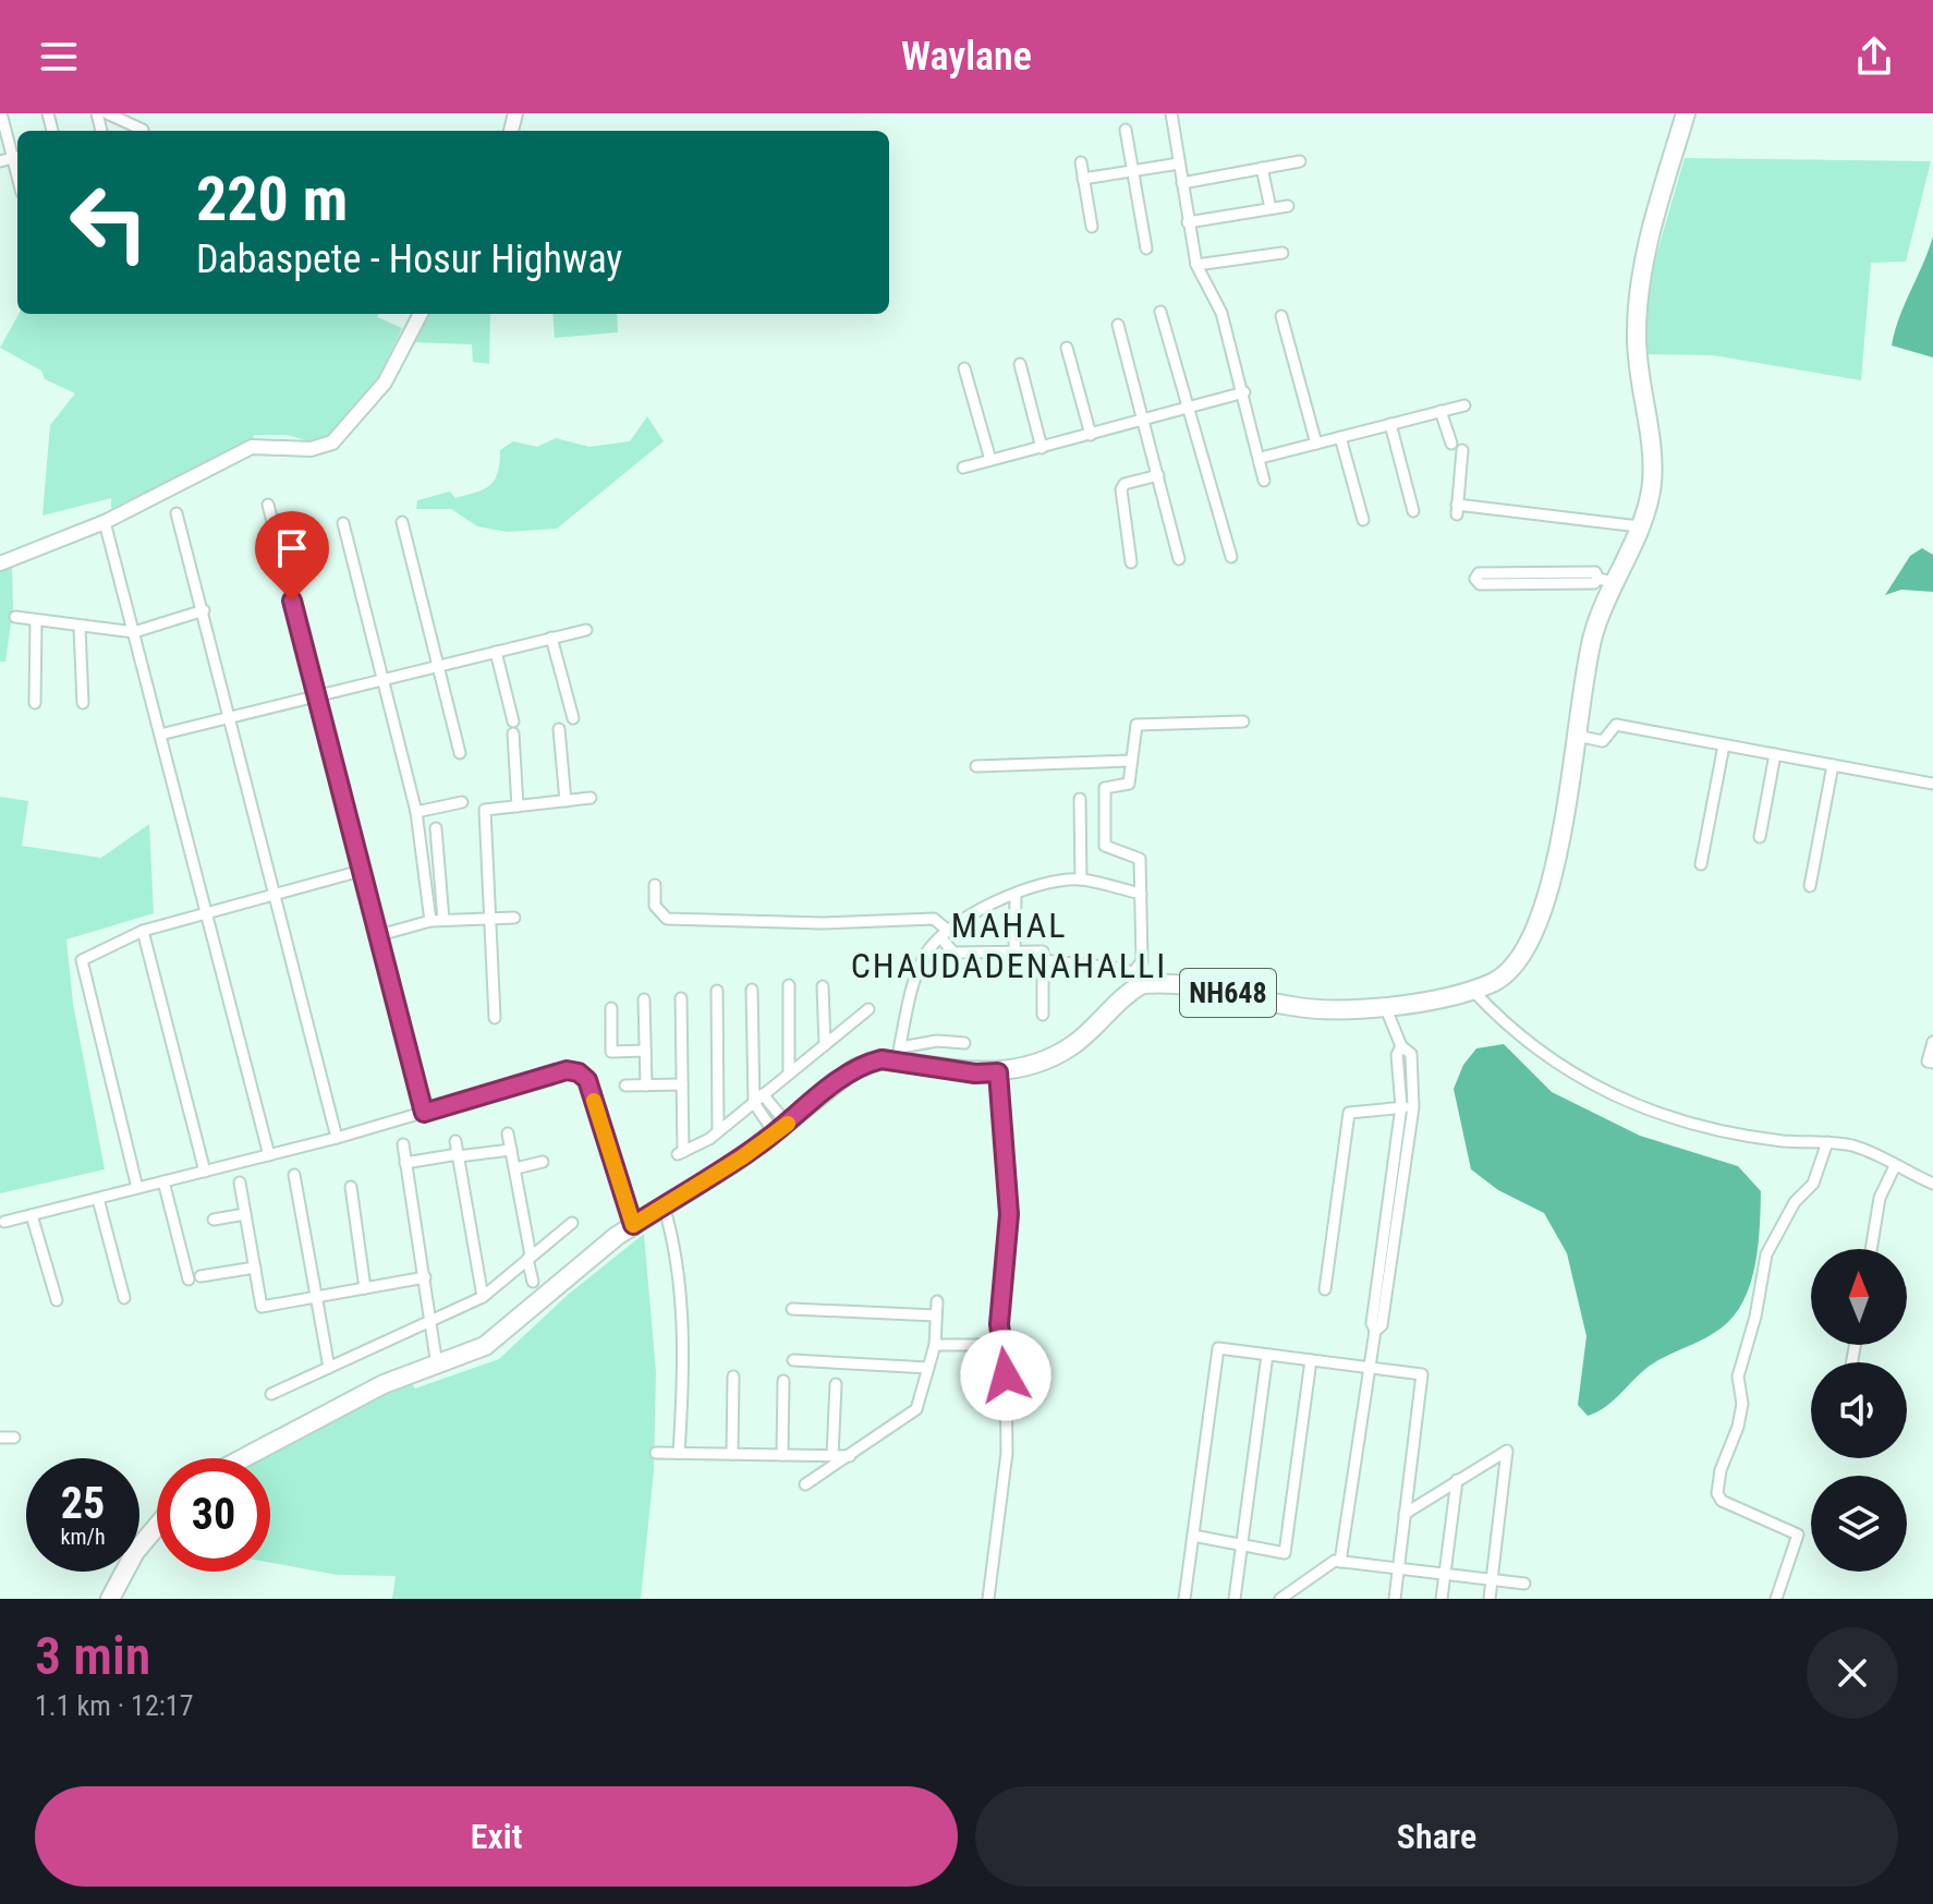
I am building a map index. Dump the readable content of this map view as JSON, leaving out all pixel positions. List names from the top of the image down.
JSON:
{
  "streets": {
    "highway": ["NH648"]
  },
  "districts": ["MAHAL CHAUDADENAHALLI"],
  "north": "top",
  "page": {
    "header": "Waylane",
    "turn": ["220 m", "Dabaspete - Hosur Highway"],
    "speed": "25 km/h",
    "limit": "30",
    "heading": ["3 min", "1.1 km · 12:17"],
    "buttons": ["Exit", "Share"]
  }
}
